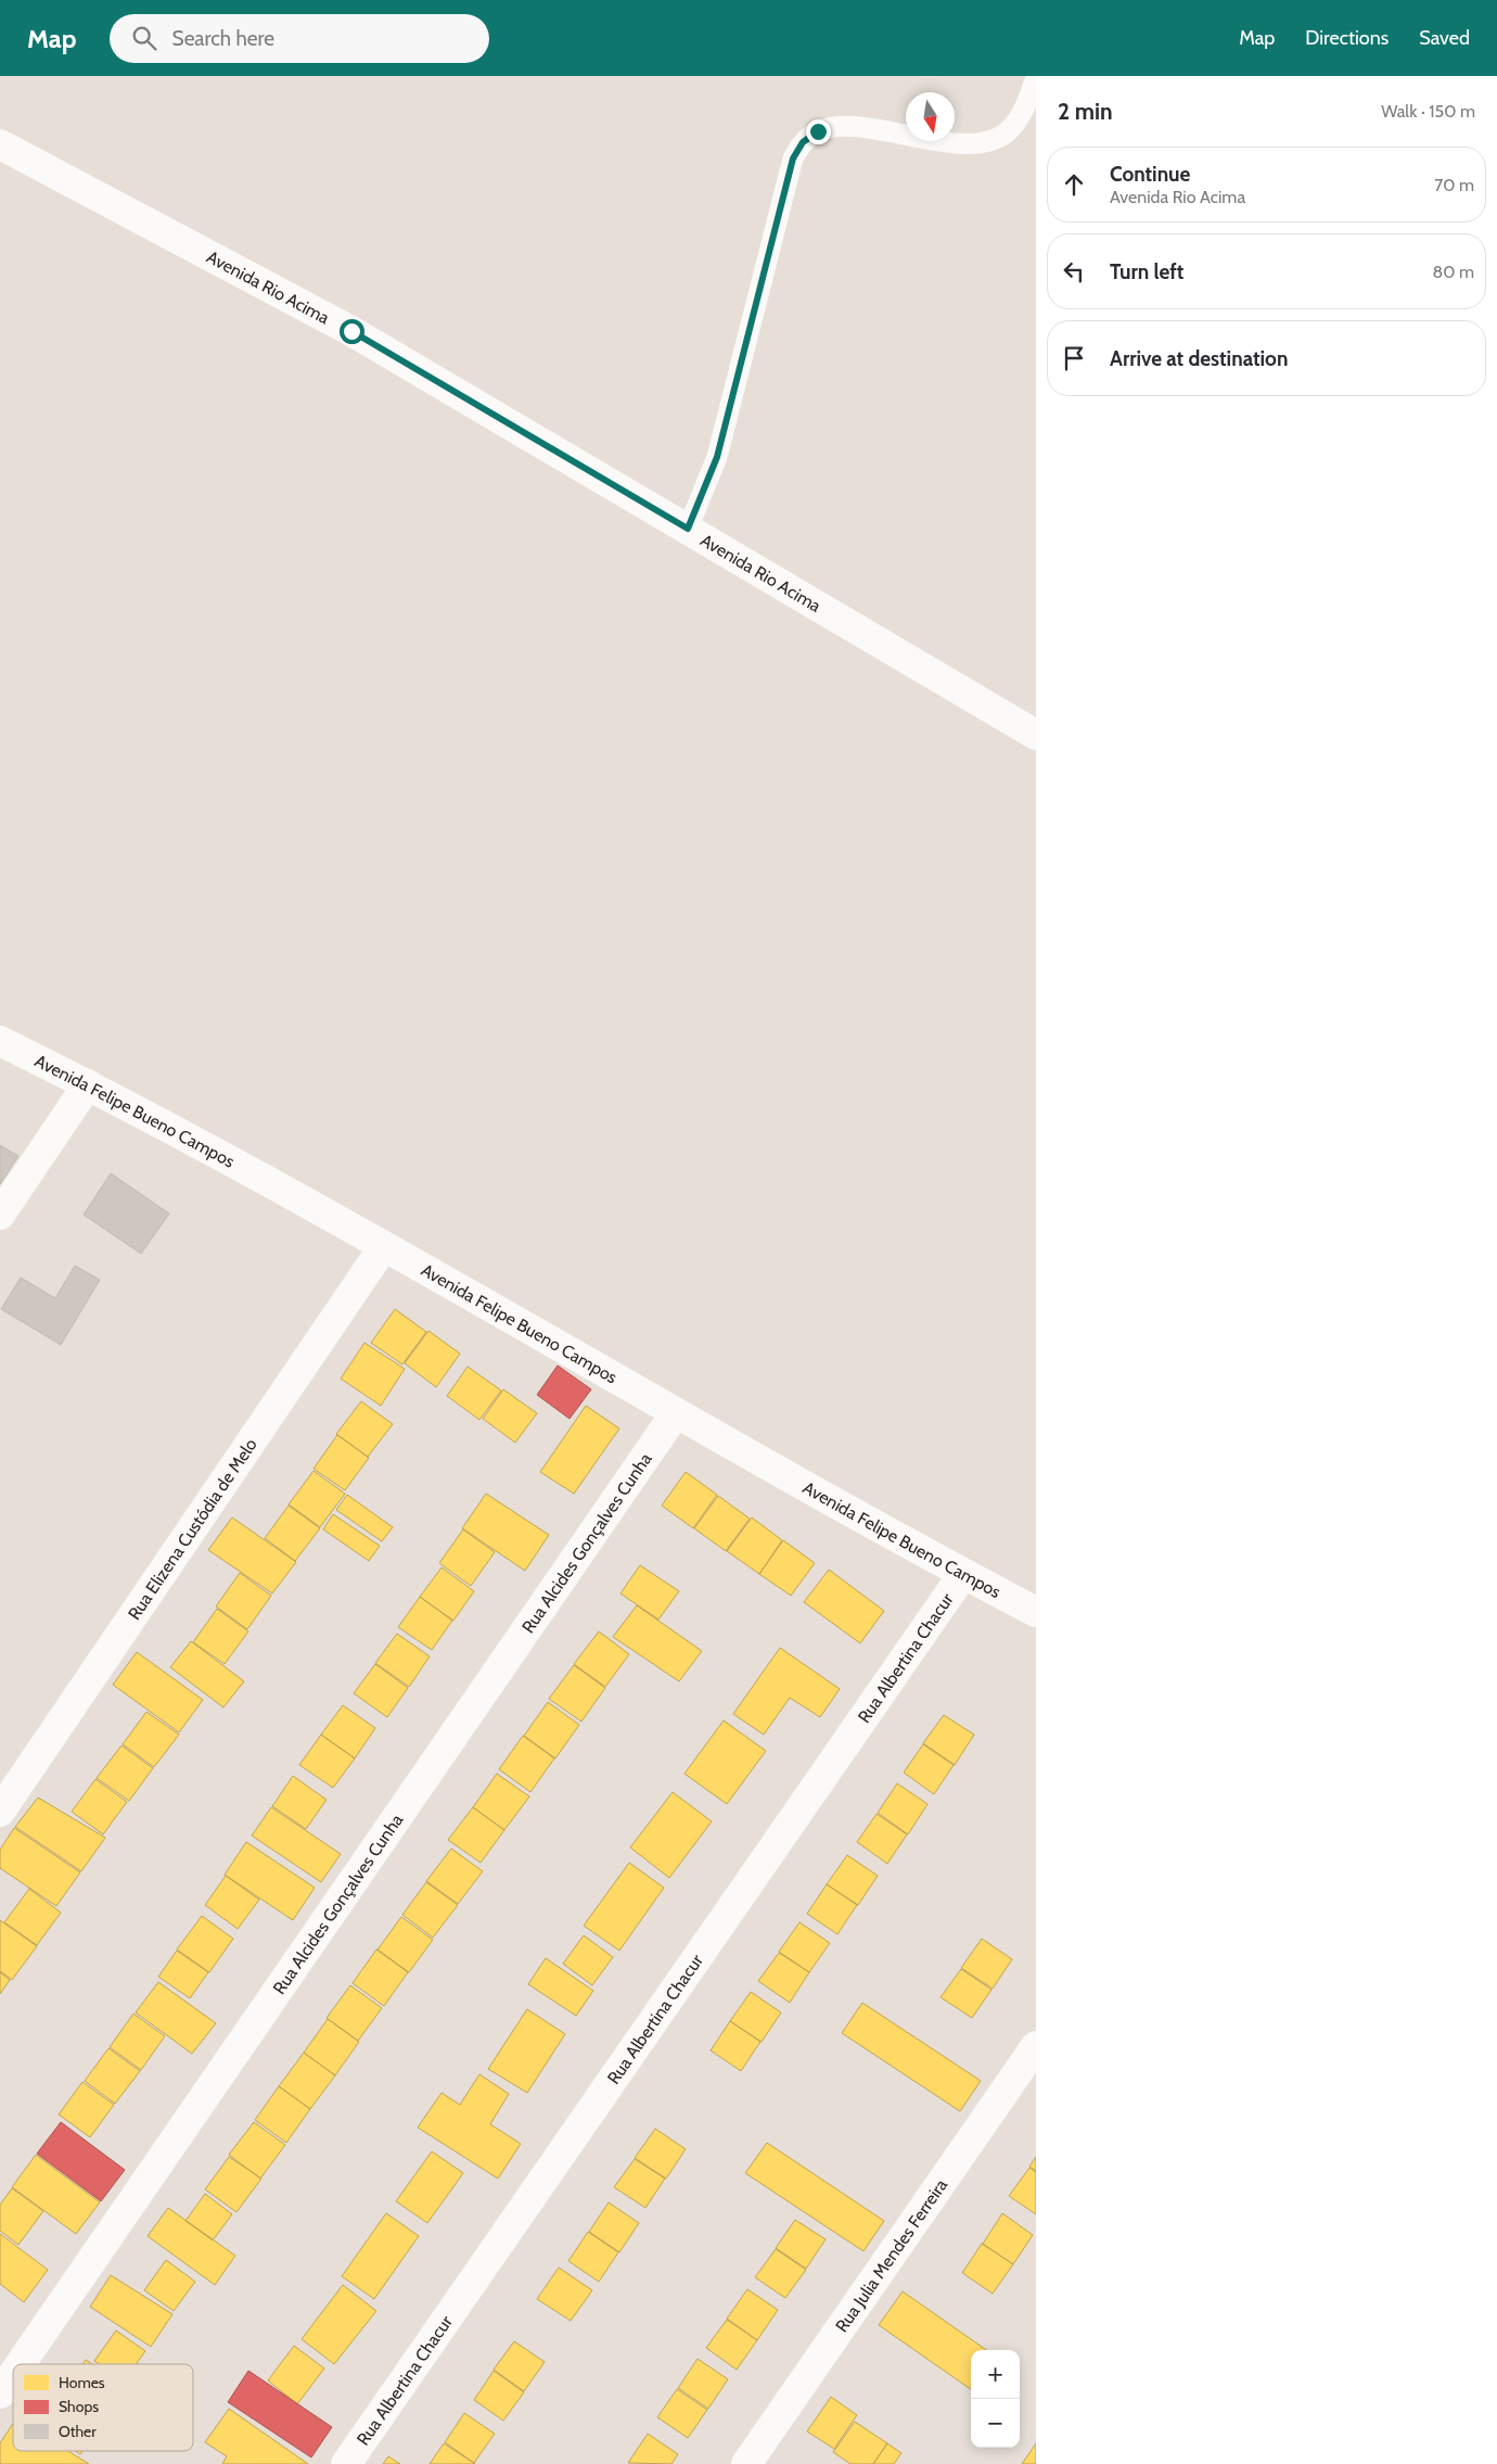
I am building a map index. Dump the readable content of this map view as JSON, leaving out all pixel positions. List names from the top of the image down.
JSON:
{
  "streets": {
    "street": [
      "Avenida Rio Acima",
      "Avenida Felipe Bueno Campos",
      "Rua Elizena Custódia de Melo",
      "Rua Alcides Gonçalves Cunha",
      "Rua Albertina Chacur",
      "Rua Julia Mendes Ferreira"
    ]
  },
  "crossings": [
    ["Avenida Felipe Bueno Campos", "Rua Elizena Custódia de Melo"],
    ["Avenida Felipe Bueno Campos", "Rua Alcides Gonçalves Cunha"],
    ["Avenida Felipe Bueno Campos", "Rua Albertina Chacur"]
  ],
  "legend": ["Homes", "Shops", "Other"],
  "north": "bottom",
  "page": {
    "header": "Map",
    "search": "Search here",
    "nav": ["Map", "Directions", "Saved"],
    "heading": ["2 min", "Walk · 150 m"],
    "list": [
      ["Continue", "Avenida Rio Acima", "70 m"],
      ["Turn left", "80 m"],
      "Arrive at destination"
    ],
    "map_buttons": ["+", "−"]
  }
}
